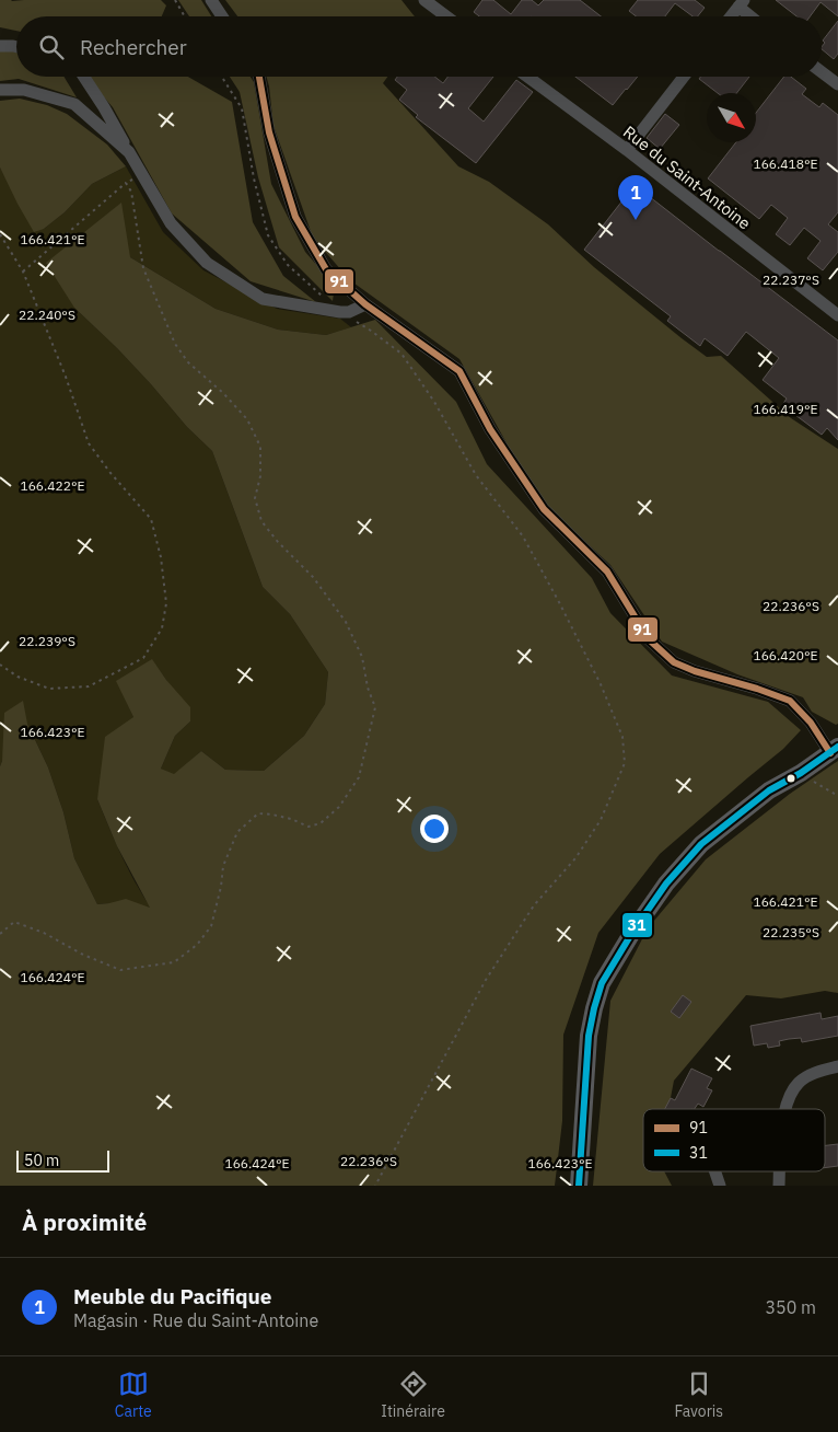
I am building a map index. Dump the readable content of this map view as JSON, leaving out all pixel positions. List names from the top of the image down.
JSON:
{
  "streets": {
    "street": ["Rue du Saint-Antoine"]
  },
  "lines": ["transit line 91", "transit line 31"],
  "legend": ["91", "31"],
  "scale_bar": "50 m",
  "north": "bottom right",
  "page": {
    "search": "Rechercher",
    "pins": "1",
    "scale": "50 m",
    "heading": "À proximité",
    "list": [
      {
        "mark": "1",
        "name": "Meuble du Pacifique",
        "note": "Magasin · Rue du Saint-Antoine",
        "value": "350 m"
      }
    ],
    "nav": ["Carte", "Itinéraire", "Favoris"]
  },
  "coordinates": [
    "166.418°E",
    "166.421°E",
    "22.237°S",
    "22.240°S",
    "166.419°E",
    "166.422°E",
    "22.236°S",
    "22.239°S",
    "166.420°E",
    "166.423°E",
    "22.235°S",
    "166.424°E"
  ]
}
